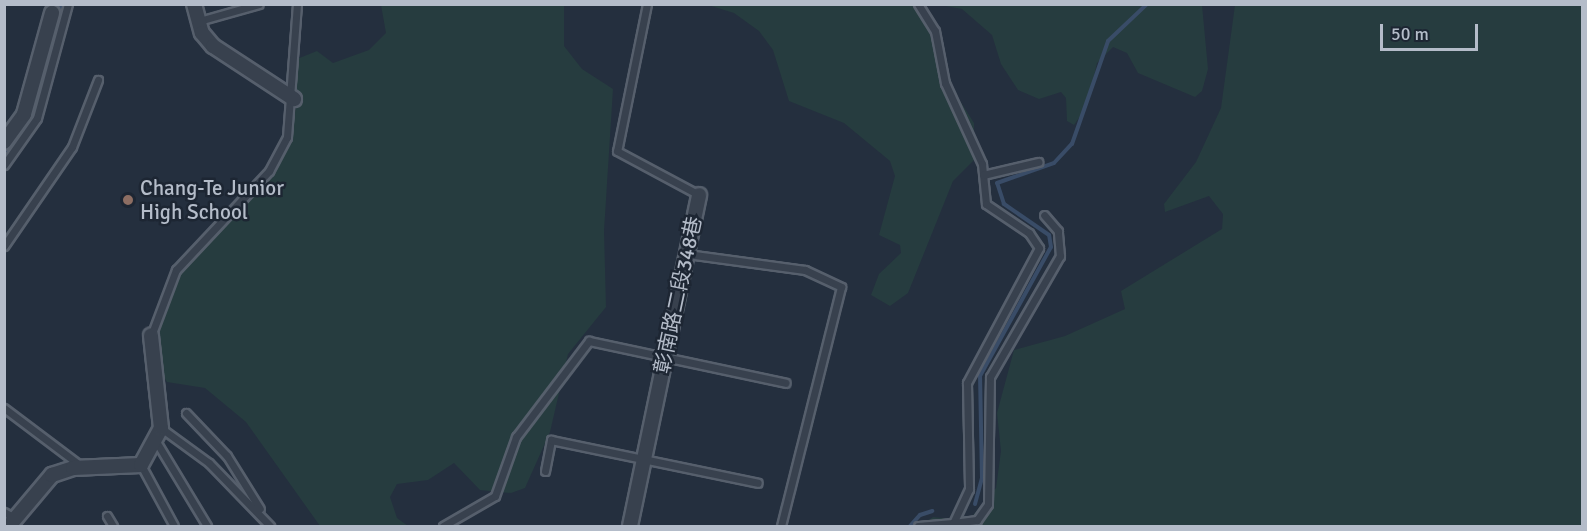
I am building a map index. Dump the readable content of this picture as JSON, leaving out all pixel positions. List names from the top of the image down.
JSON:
{
  "streets": {
    "street": ["彰南路二段348巷"]
  },
  "places": ["Chang-Te Junior High School"],
  "scale_bar": "50 m"
}
